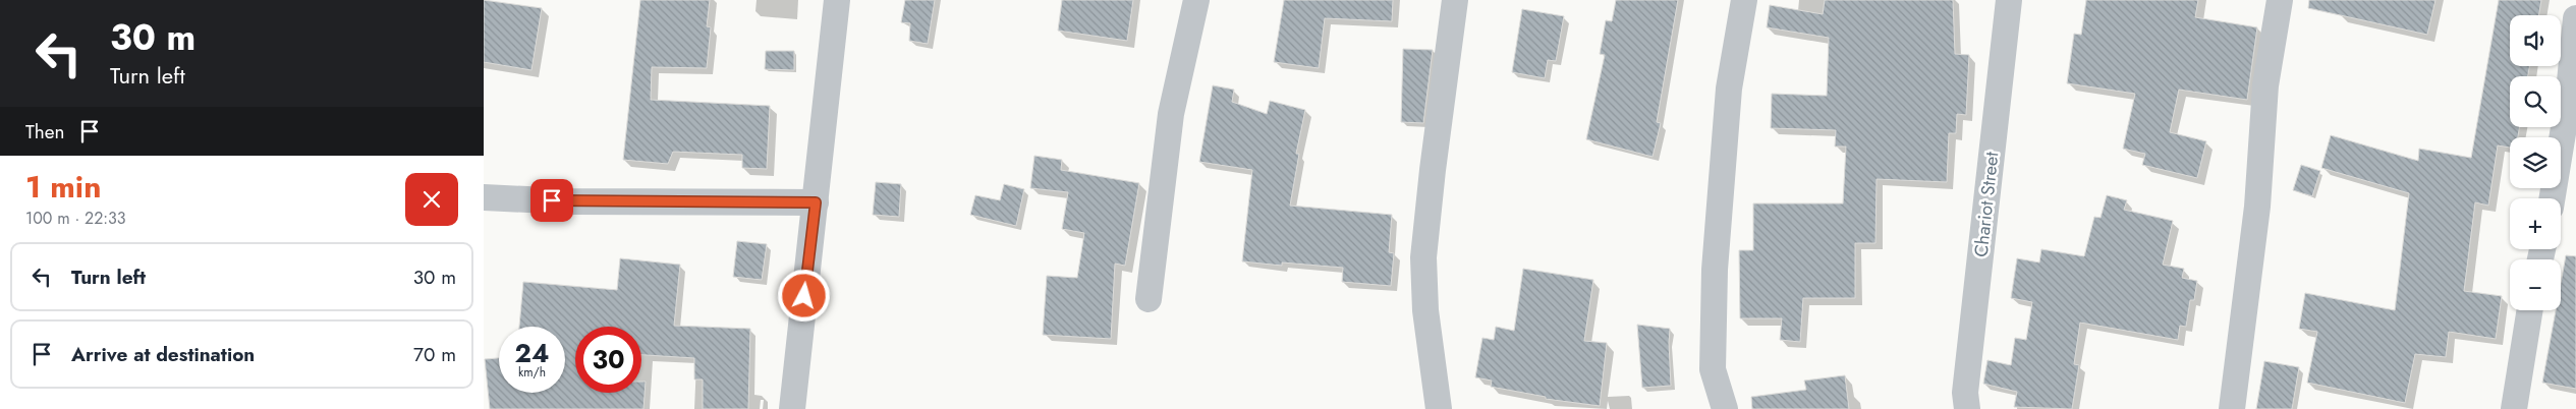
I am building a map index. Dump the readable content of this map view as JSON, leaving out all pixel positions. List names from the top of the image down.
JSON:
{
  "streets": {
    "street": ["Chariot Street"]
  },
  "page": {
    "turn": ["30 m", "Turn left"],
    "map_buttons": ["+", "−"],
    "then": "Then",
    "heading": ["1 min", "100 m · 22:33"],
    "list": [
      {
        "name": "Turn left",
        "value": "30 m"
      },
      {
        "name": "Arrive at destination",
        "value": "70 m"
      }
    ],
    "speed": "24 km/h",
    "limit": "30"
  }
}
